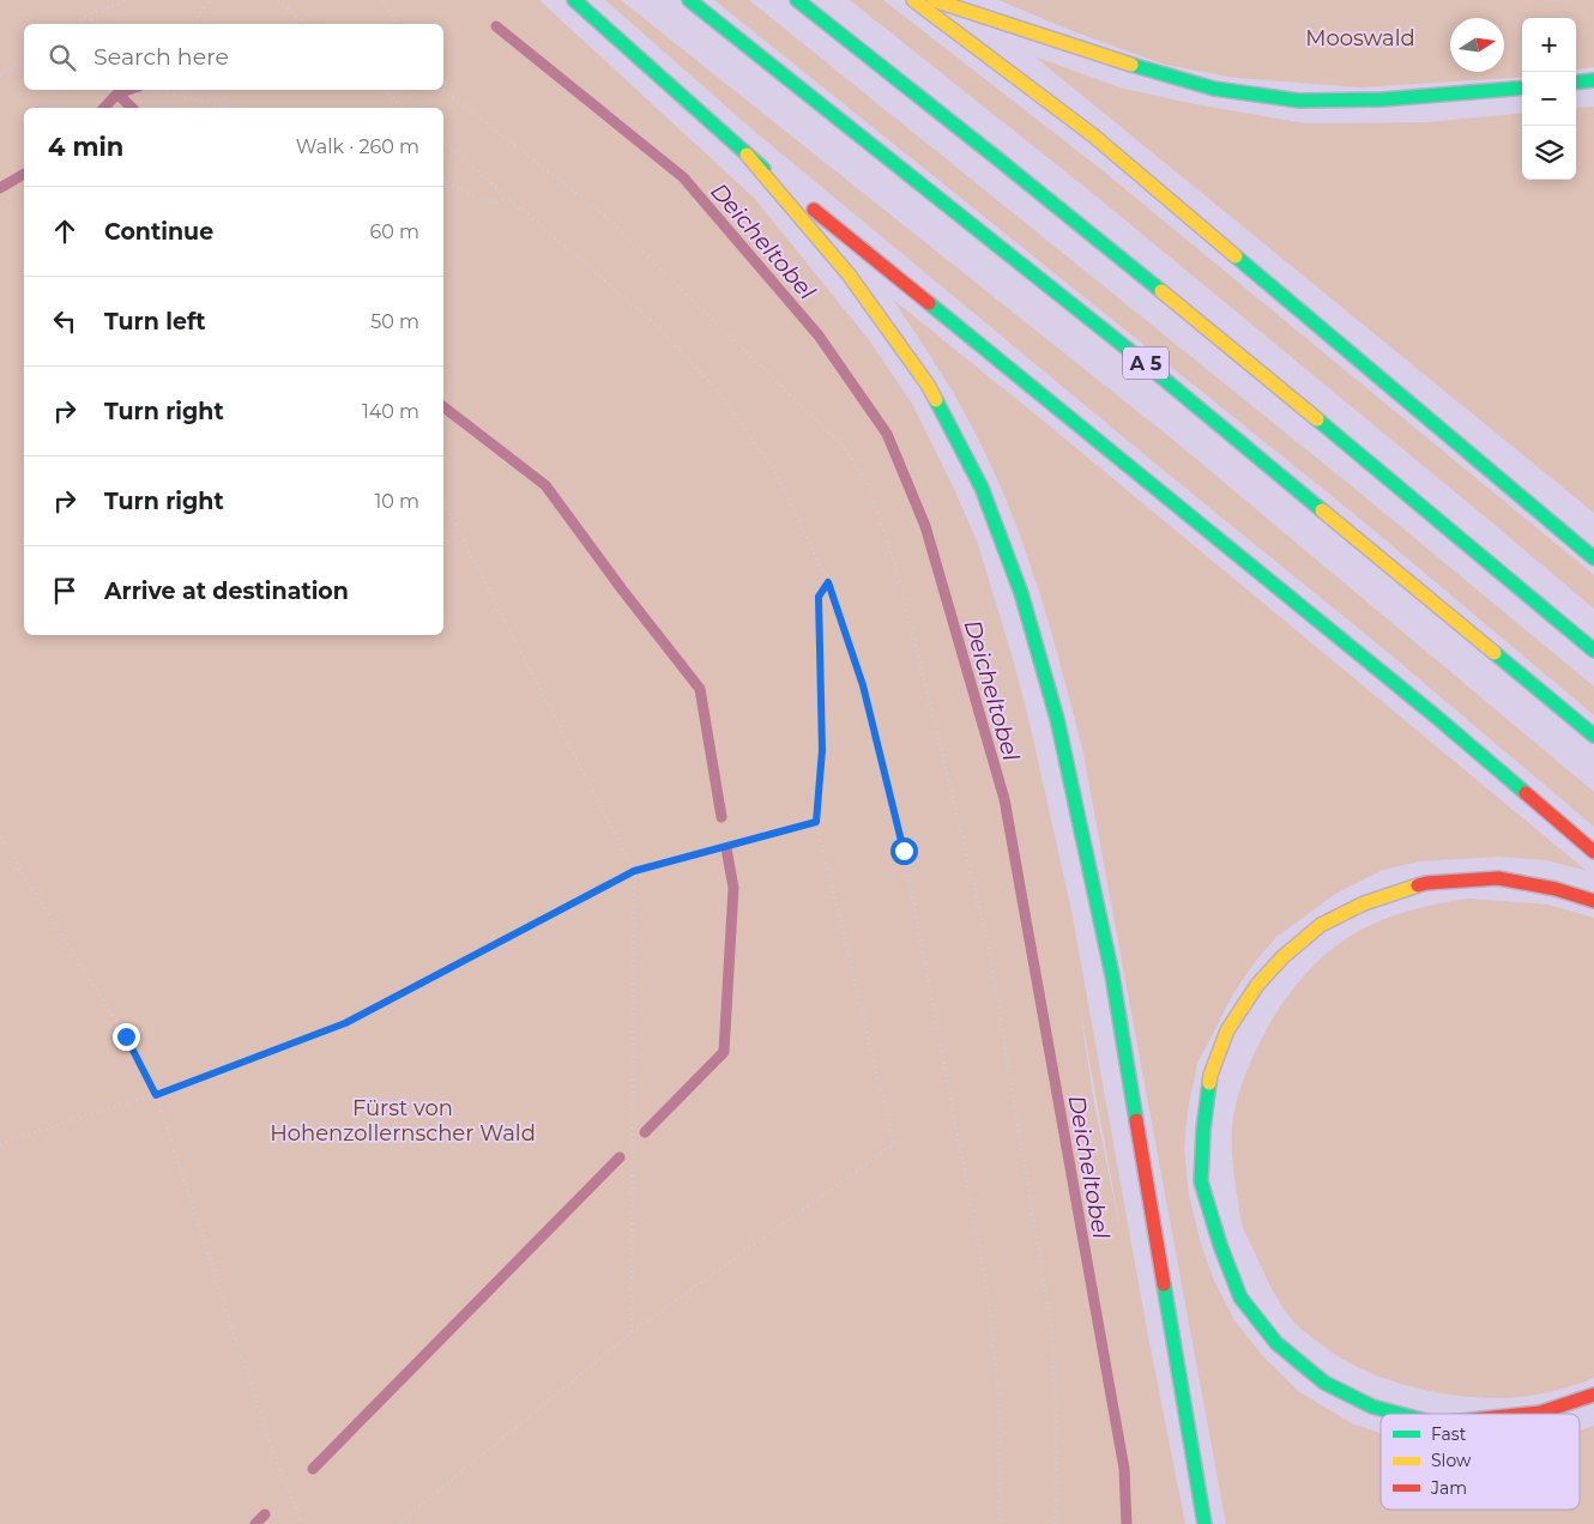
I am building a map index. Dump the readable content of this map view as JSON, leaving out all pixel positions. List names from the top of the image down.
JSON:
{
  "streets": {
    "highway": ["A 5"]
  },
  "water": ["Deicheltobel"],
  "parks": ["Mooswald", "Fürst von Hohenzollernscher Wald"],
  "legend": ["Fast", "Slow", "Jam"],
  "north": "right",
  "page": {
    "map_buttons": ["+", "−"],
    "search": "Search here",
    "heading": ["4 min", "Walk · 260 m"],
    "list": [
      ["Continue", "60 m"],
      ["Turn left", "50 m"],
      ["Turn right", "140 m"],
      ["Turn right", "10 m"],
      "Arrive at destination"
    ]
  }
}
